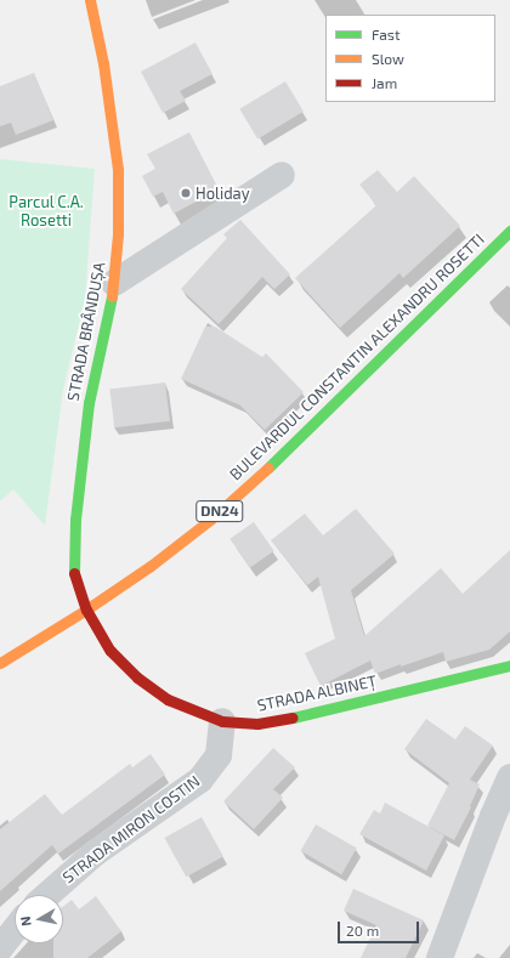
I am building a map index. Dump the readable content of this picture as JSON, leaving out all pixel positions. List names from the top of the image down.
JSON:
{
  "streets": {
    "street": [
      "STRADA BRÂNDUȘA",
      "BULEVARDUL CONSTANTIN ALEXANDRU ROSETTI",
      "DN24",
      "STRADA ALBINEȚ",
      "STRADA MIRON COSTIN"
    ]
  },
  "crossings": [
    ["STRADA BRÂNDUȘA", "BULEVARDUL CONSTANTIN ALEXANDRU ROSETTI"],
    ["STRADA BRÂNDUȘA", "DN24"],
    ["STRADA BRÂNDUȘA", "STRADA ALBINEȚ"],
    ["BULEVARDUL CONSTANTIN ALEXANDRU ROSETTI", "DN24"],
    ["BULEVARDUL CONSTANTIN ALEXANDRU ROSETTI", "STRADA ALBINEȚ"],
    ["DN24", "STRADA ALBINEȚ"],
    ["STRADA ALBINEȚ", "STRADA MIRON COSTIN"]
  ],
  "parks": ["Parcul C.A. Rosetti"],
  "places": ["Holiday"],
  "legend": ["Fast", "Slow", "Jam"],
  "scale_bar": "20 m",
  "north": "left"
}
